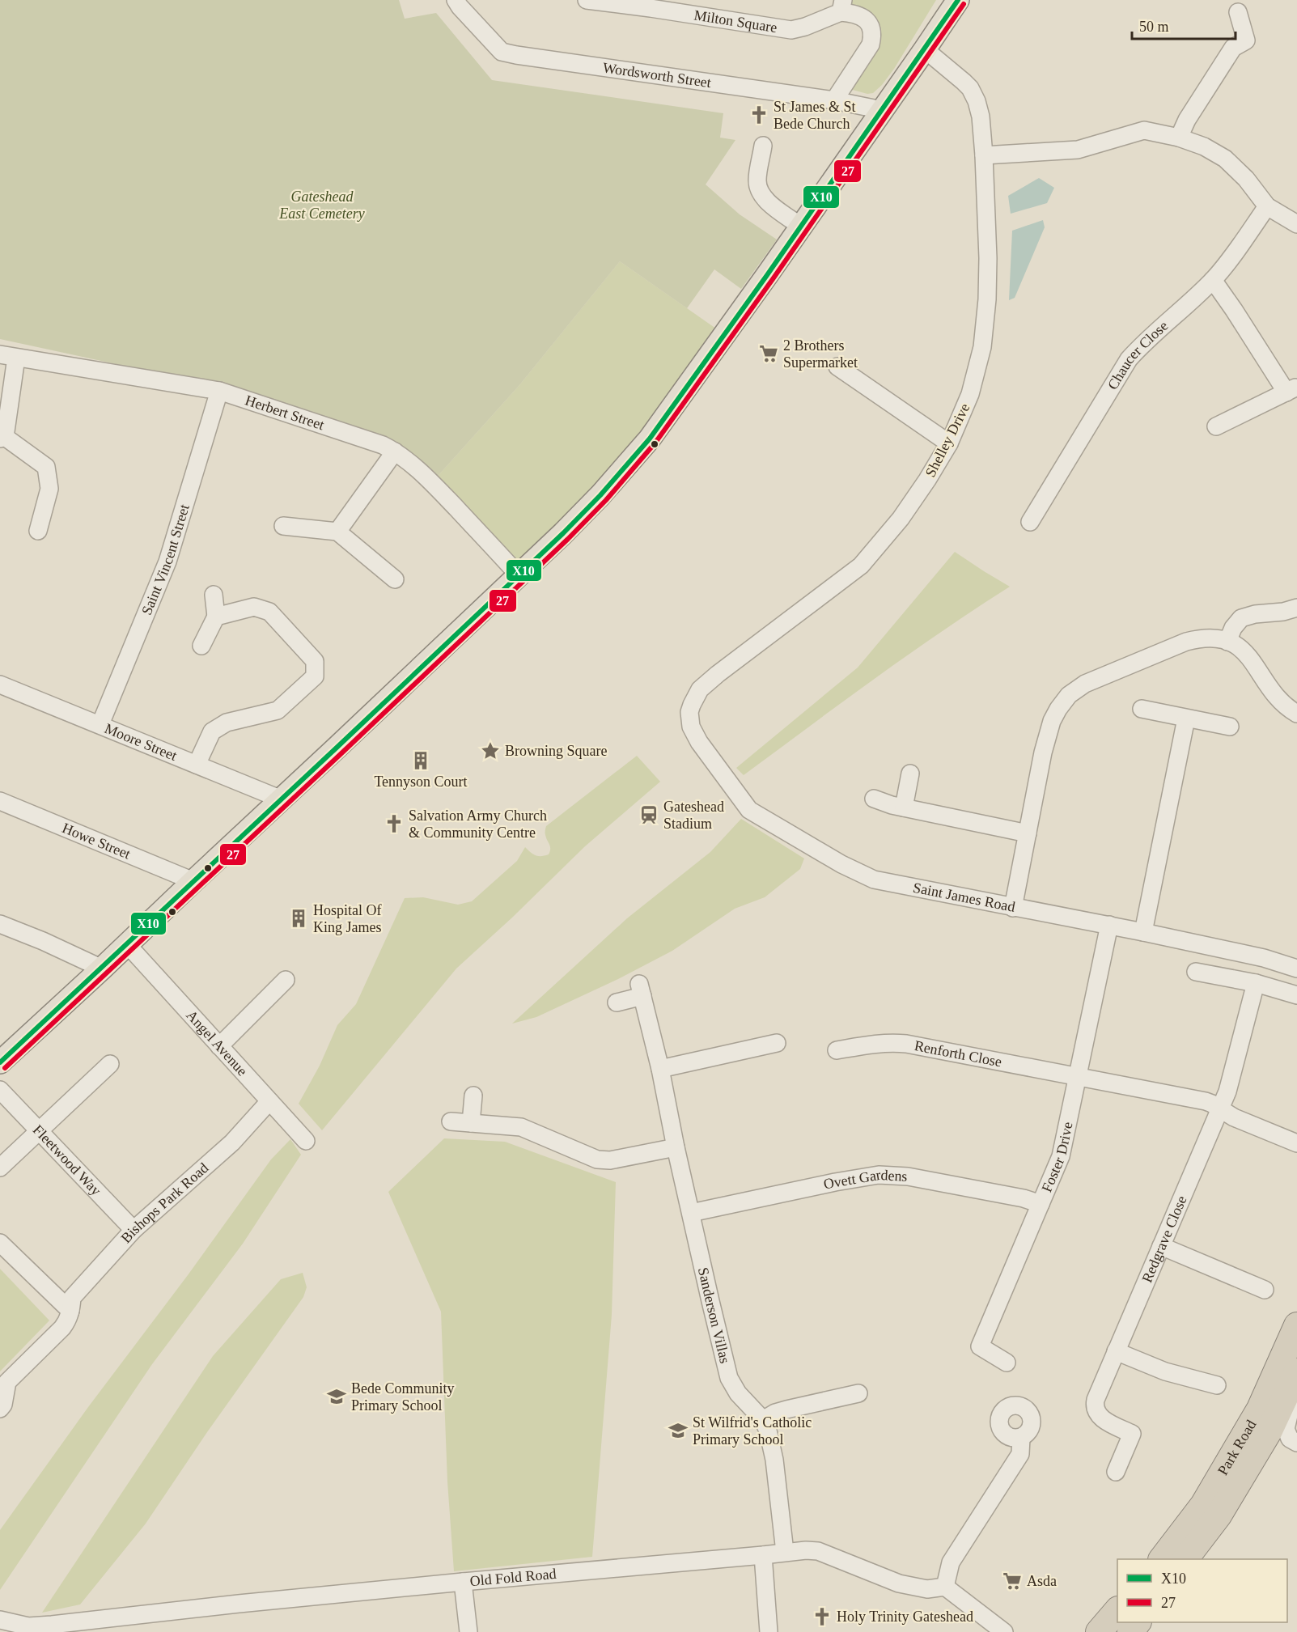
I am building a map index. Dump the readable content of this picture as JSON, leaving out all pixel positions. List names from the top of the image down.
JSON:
{
  "streets": {
    "highway": ["Park Road"],
    "street": [
      "Milton Square",
      "Wordsworth Street",
      "Chaucer Close",
      "Herbert Street",
      "Shelley Drive",
      "Saint Vincent Street",
      "Moore Street",
      "Howe Street",
      "Saint James Road",
      "Angel Avenue",
      "Renforth Close",
      "Foster Drive",
      "Fleetwood Way",
      "Ovett Gardens",
      "Bishops Park Road",
      "Redgrave Close",
      "Sanderson Villas",
      "Old Fold Road"
    ]
  },
  "crossings": [
    ["Herbert Street", "Saint Vincent Street"],
    ["Shelley Drive", "Saint James Road"],
    ["Saint Vincent Street", "Moore Street"],
    ["Saint James Road", "Foster Drive"],
    ["Angel Avenue", "Bishops Park Road"],
    ["Renforth Close", "Foster Drive"],
    ["Renforth Close", "Redgrave Close"],
    ["Foster Drive", "Ovett Gardens"],
    ["Fleetwood Way", "Bishops Park Road"],
    ["Ovett Gardens", "Sanderson Villas"],
    ["Sanderson Villas", "Old Fold Road"]
  ],
  "parks": ["Gateshead East Cemetery"],
  "places": {
    "church": ["St James & St Bede Church", "Salvation Army Church & Community Centre", "Holy Trinity Gateshead"],
    "supermarket": ["2 Brothers Supermarket", "Asda"],
    "place": ["Browning Square"],
    "building": ["Tennyson Court", "Hospital Of King James"],
    "station": ["Gateshead Stadium"],
    "school or university": ["Bede Community Primary School", "St Wilfrid's Catholic Primary School"]
  },
  "lines": ["transit line X10", "transit line 27"],
  "legend": ["X10", "27"],
  "scale_bar": "50 m"
}
